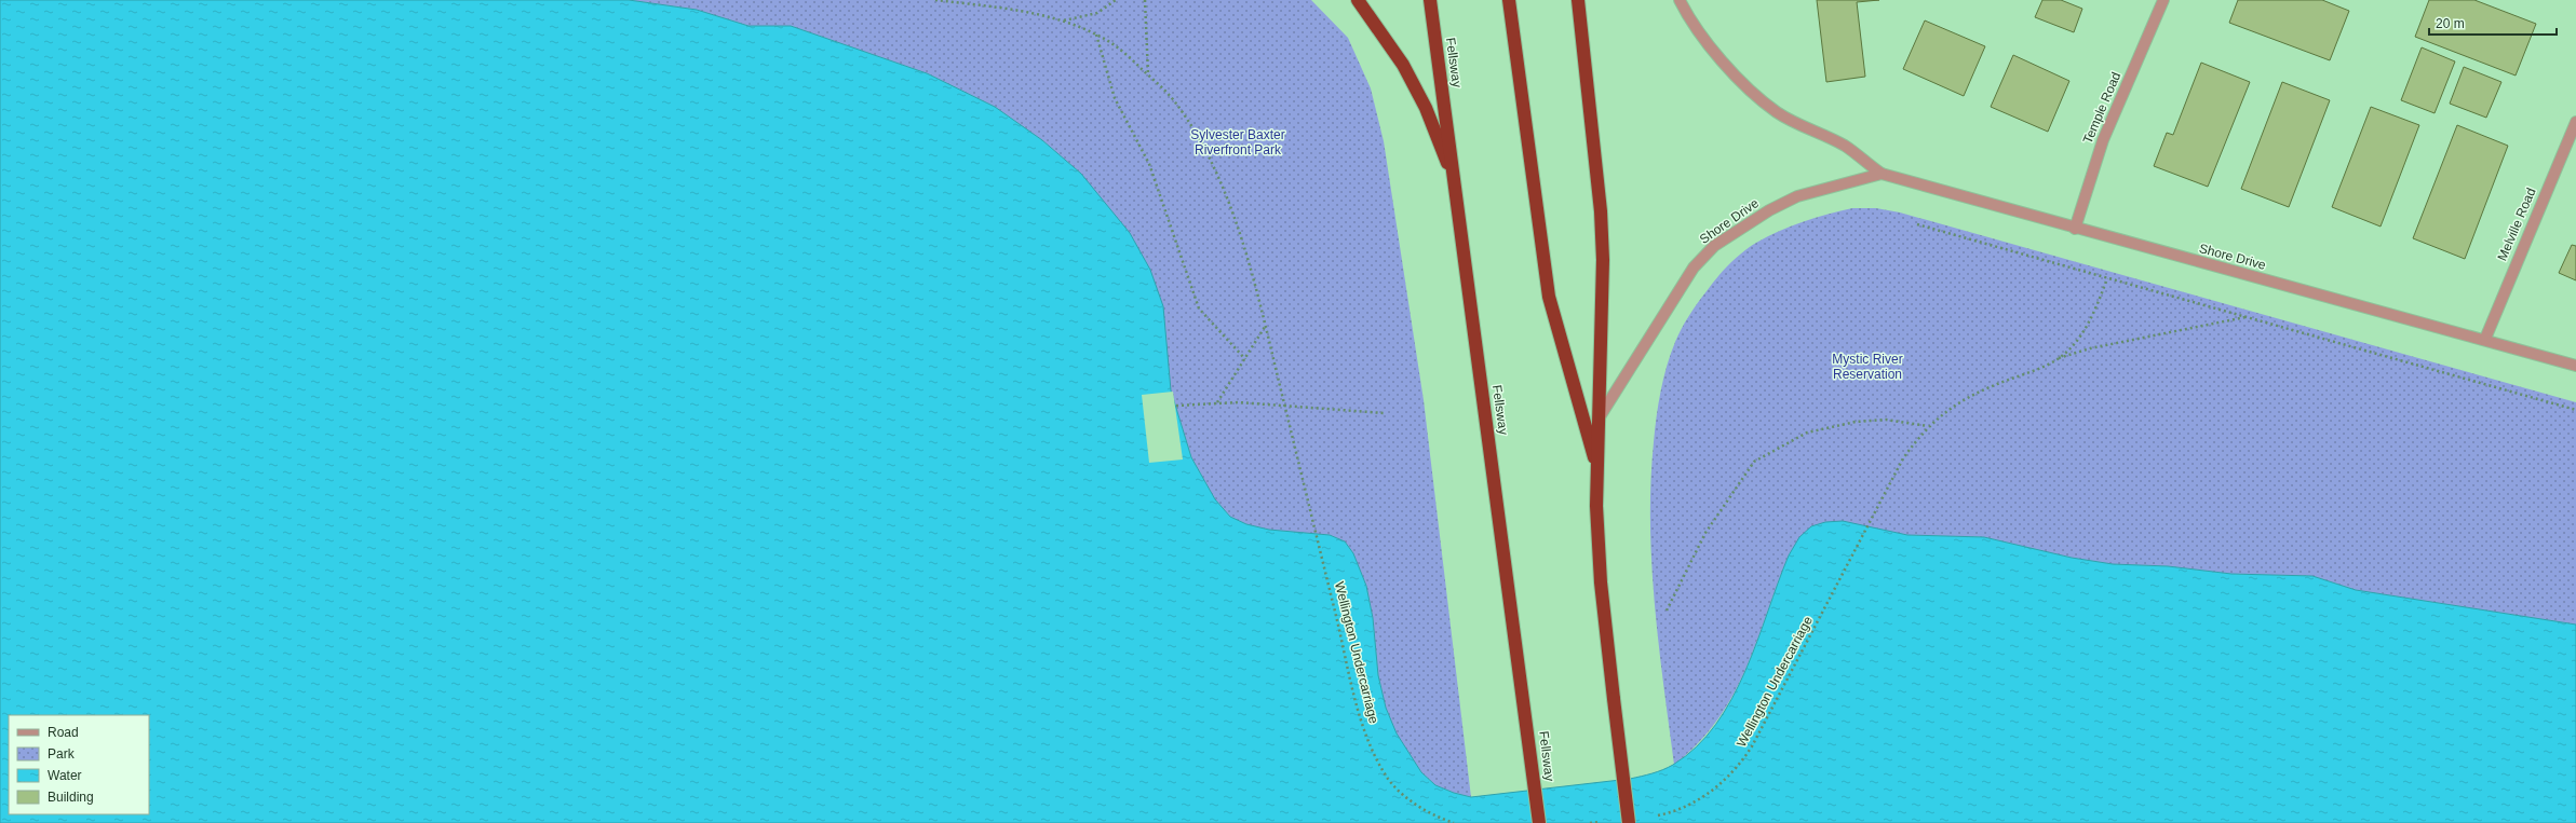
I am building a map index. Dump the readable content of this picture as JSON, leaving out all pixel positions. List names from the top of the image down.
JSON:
{
  "streets": {
    "highway": ["Fellsway"],
    "street": ["Temple Road", "Shore Drive", "Melville Road"],
    "path": ["Wellington Undercarriage"]
  },
  "crossings": [
    ["Temple Road", "Shore Drive"],
    ["Shore Drive", "Melville Road"]
  ],
  "parks": ["Sylvester Baxter Riverfront Park", "Mystic River Reservation"],
  "legend": [
    "Road",
    "Park",
    "Water",
    "Building"
  ],
  "scale_bar": "20 m"
}
